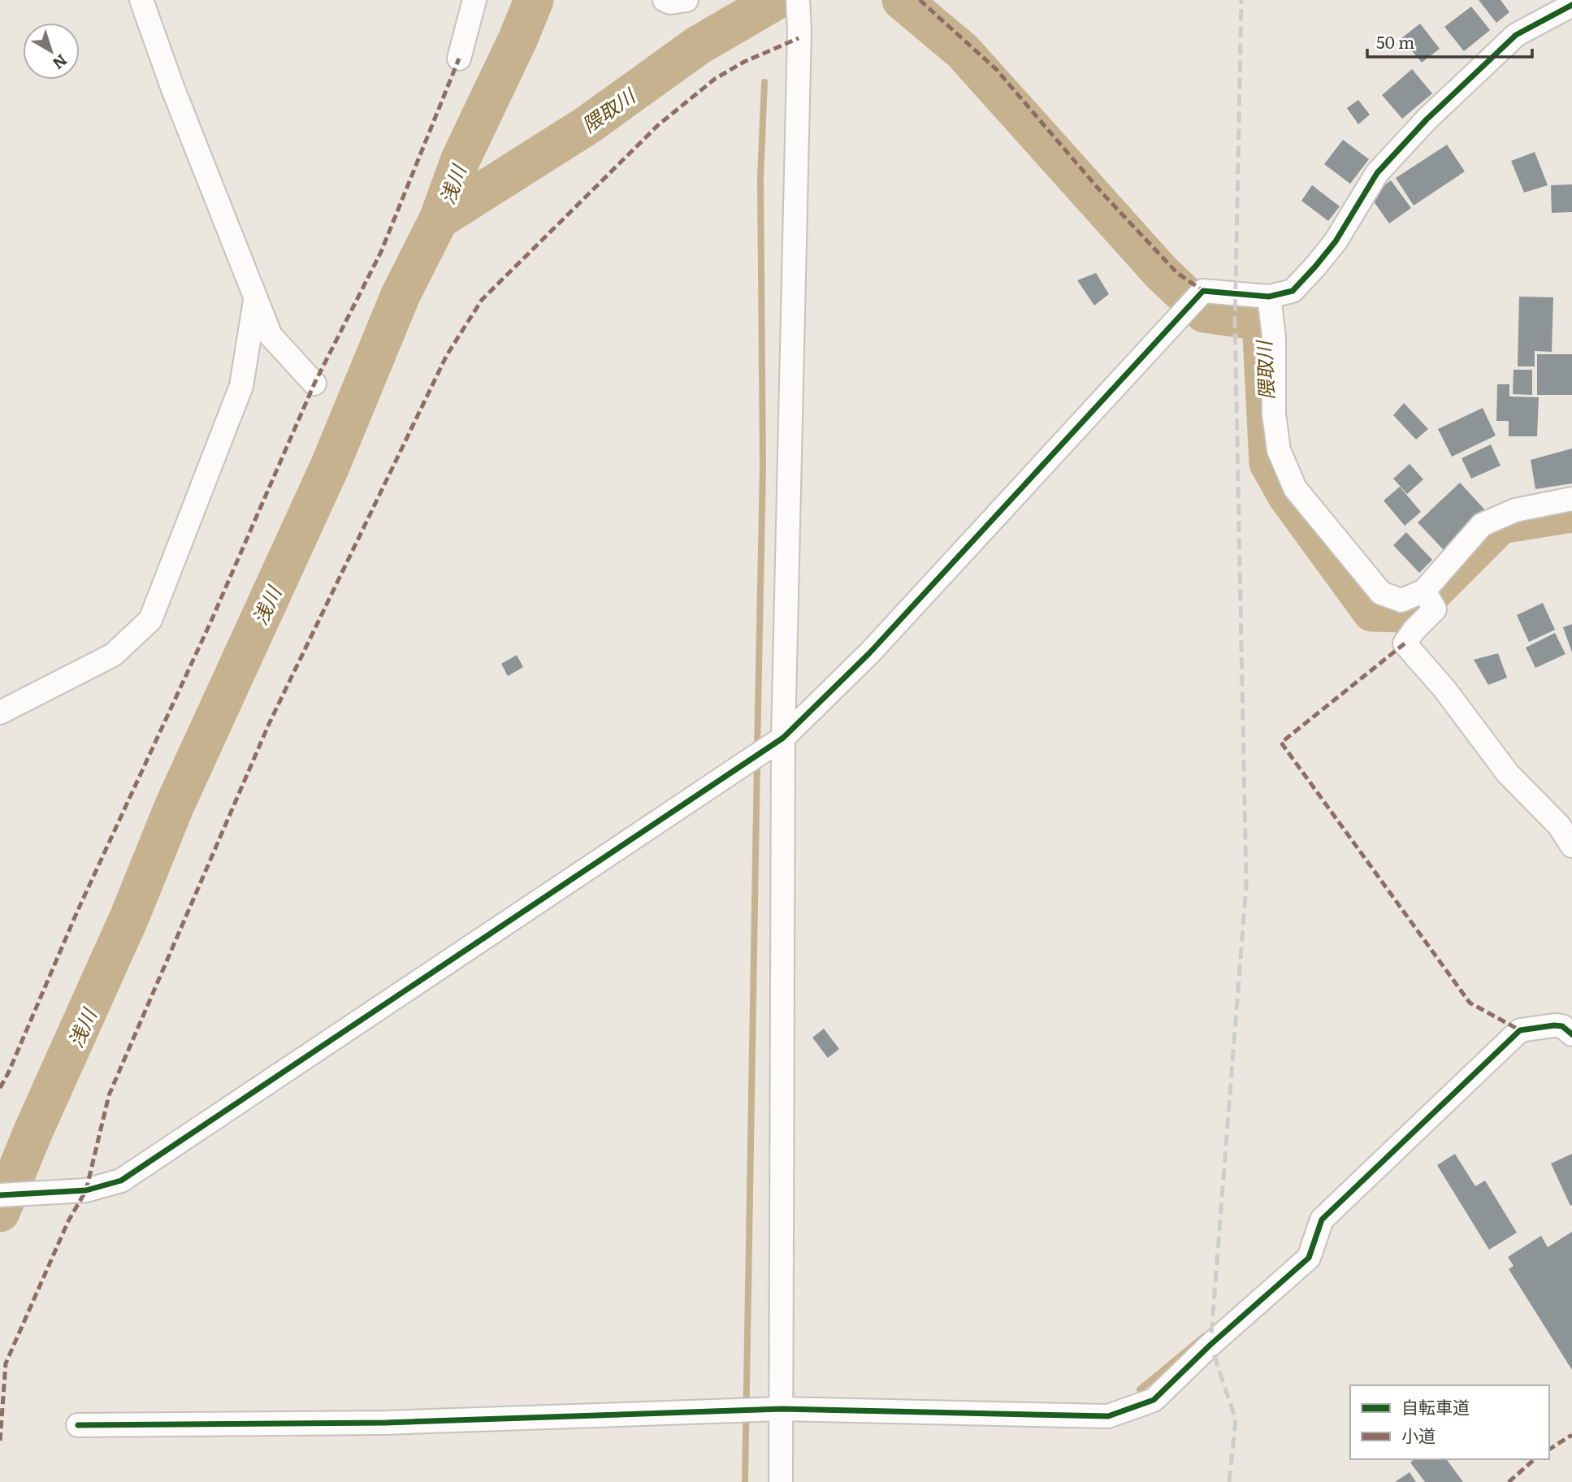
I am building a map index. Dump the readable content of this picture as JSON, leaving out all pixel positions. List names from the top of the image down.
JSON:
{
  "water": ["隈取川", "浅川"],
  "legend": ["自転車道", "小道"],
  "scale_bar": "50 m",
  "north": "bottom right"
}
